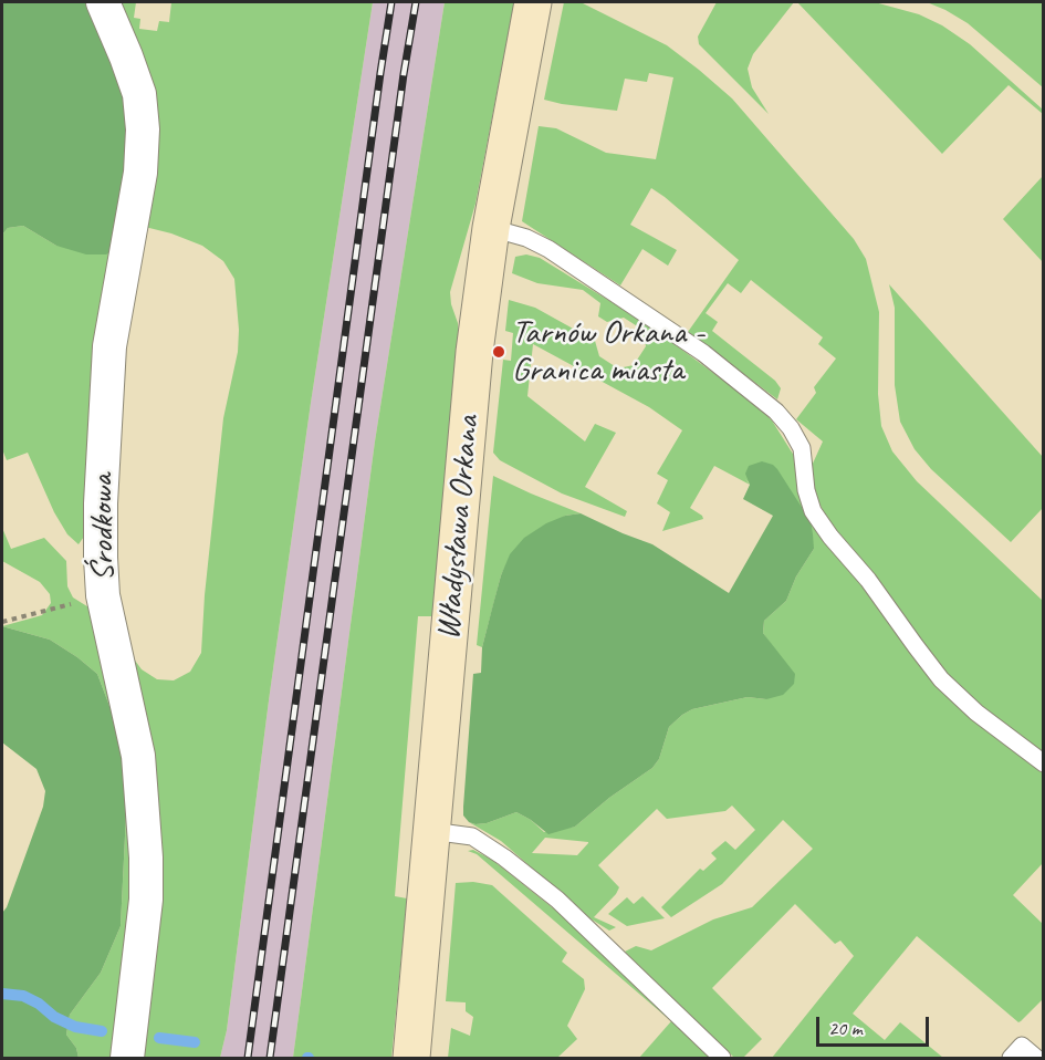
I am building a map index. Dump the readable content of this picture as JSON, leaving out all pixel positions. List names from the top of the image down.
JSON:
{
  "streets": {
    "street": ["Środkowa", "Władysława Orkana"]
  },
  "places": ["Tarnów Orkana - Granica miasta"],
  "scale_bar": "20 m"
}
